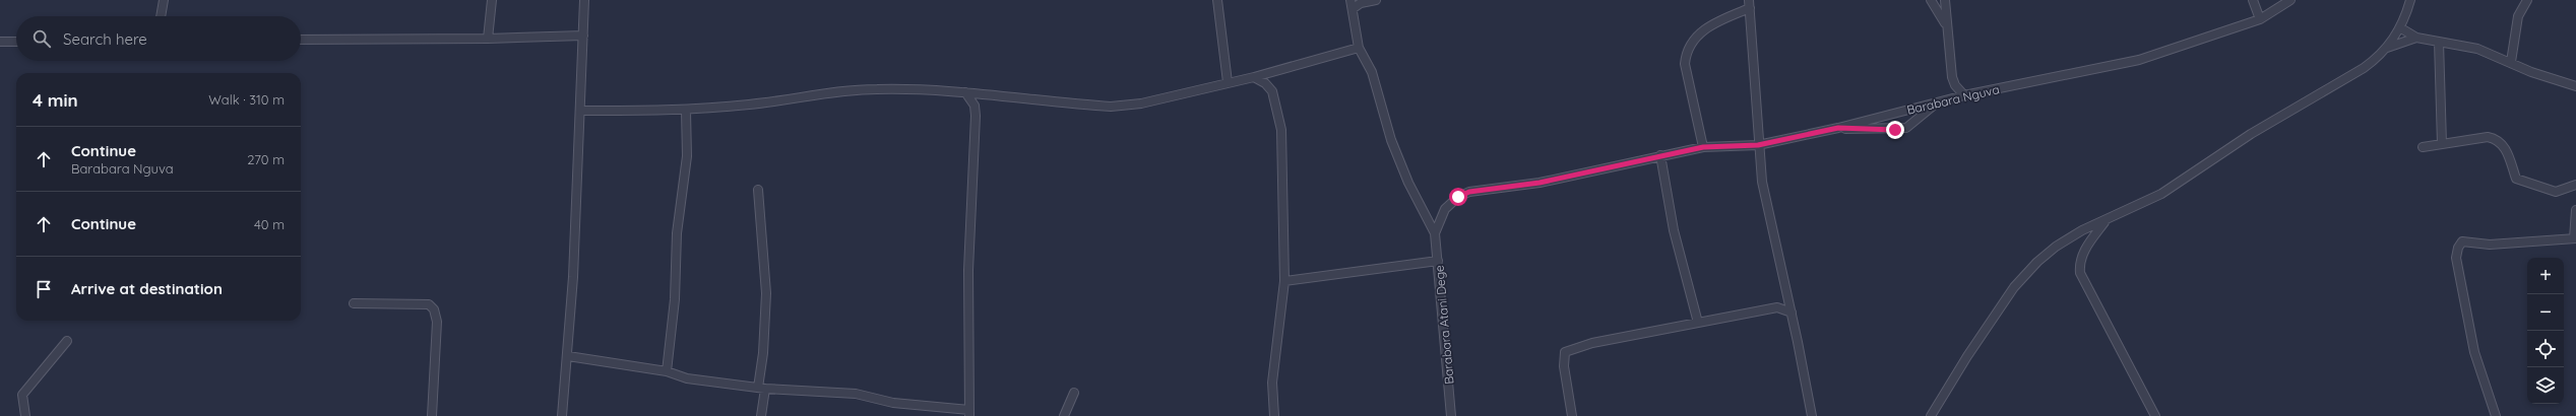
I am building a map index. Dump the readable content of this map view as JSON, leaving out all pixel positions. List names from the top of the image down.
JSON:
{
  "streets": {
    "street": ["Barabara Nguva", "Barabara Atani Dege"]
  },
  "crossings": [
    ["Barabara Nguva", "Barabara Atani Dege"]
  ],
  "page": {
    "search": "Search here",
    "heading": ["4 min", "Walk · 310 m"],
    "list": [
      ["Continue", "Barabara Nguva", "270 m"],
      ["Continue", "40 m"],
      "Arrive at destination"
    ],
    "map_buttons": ["+", "−"]
  }
}
